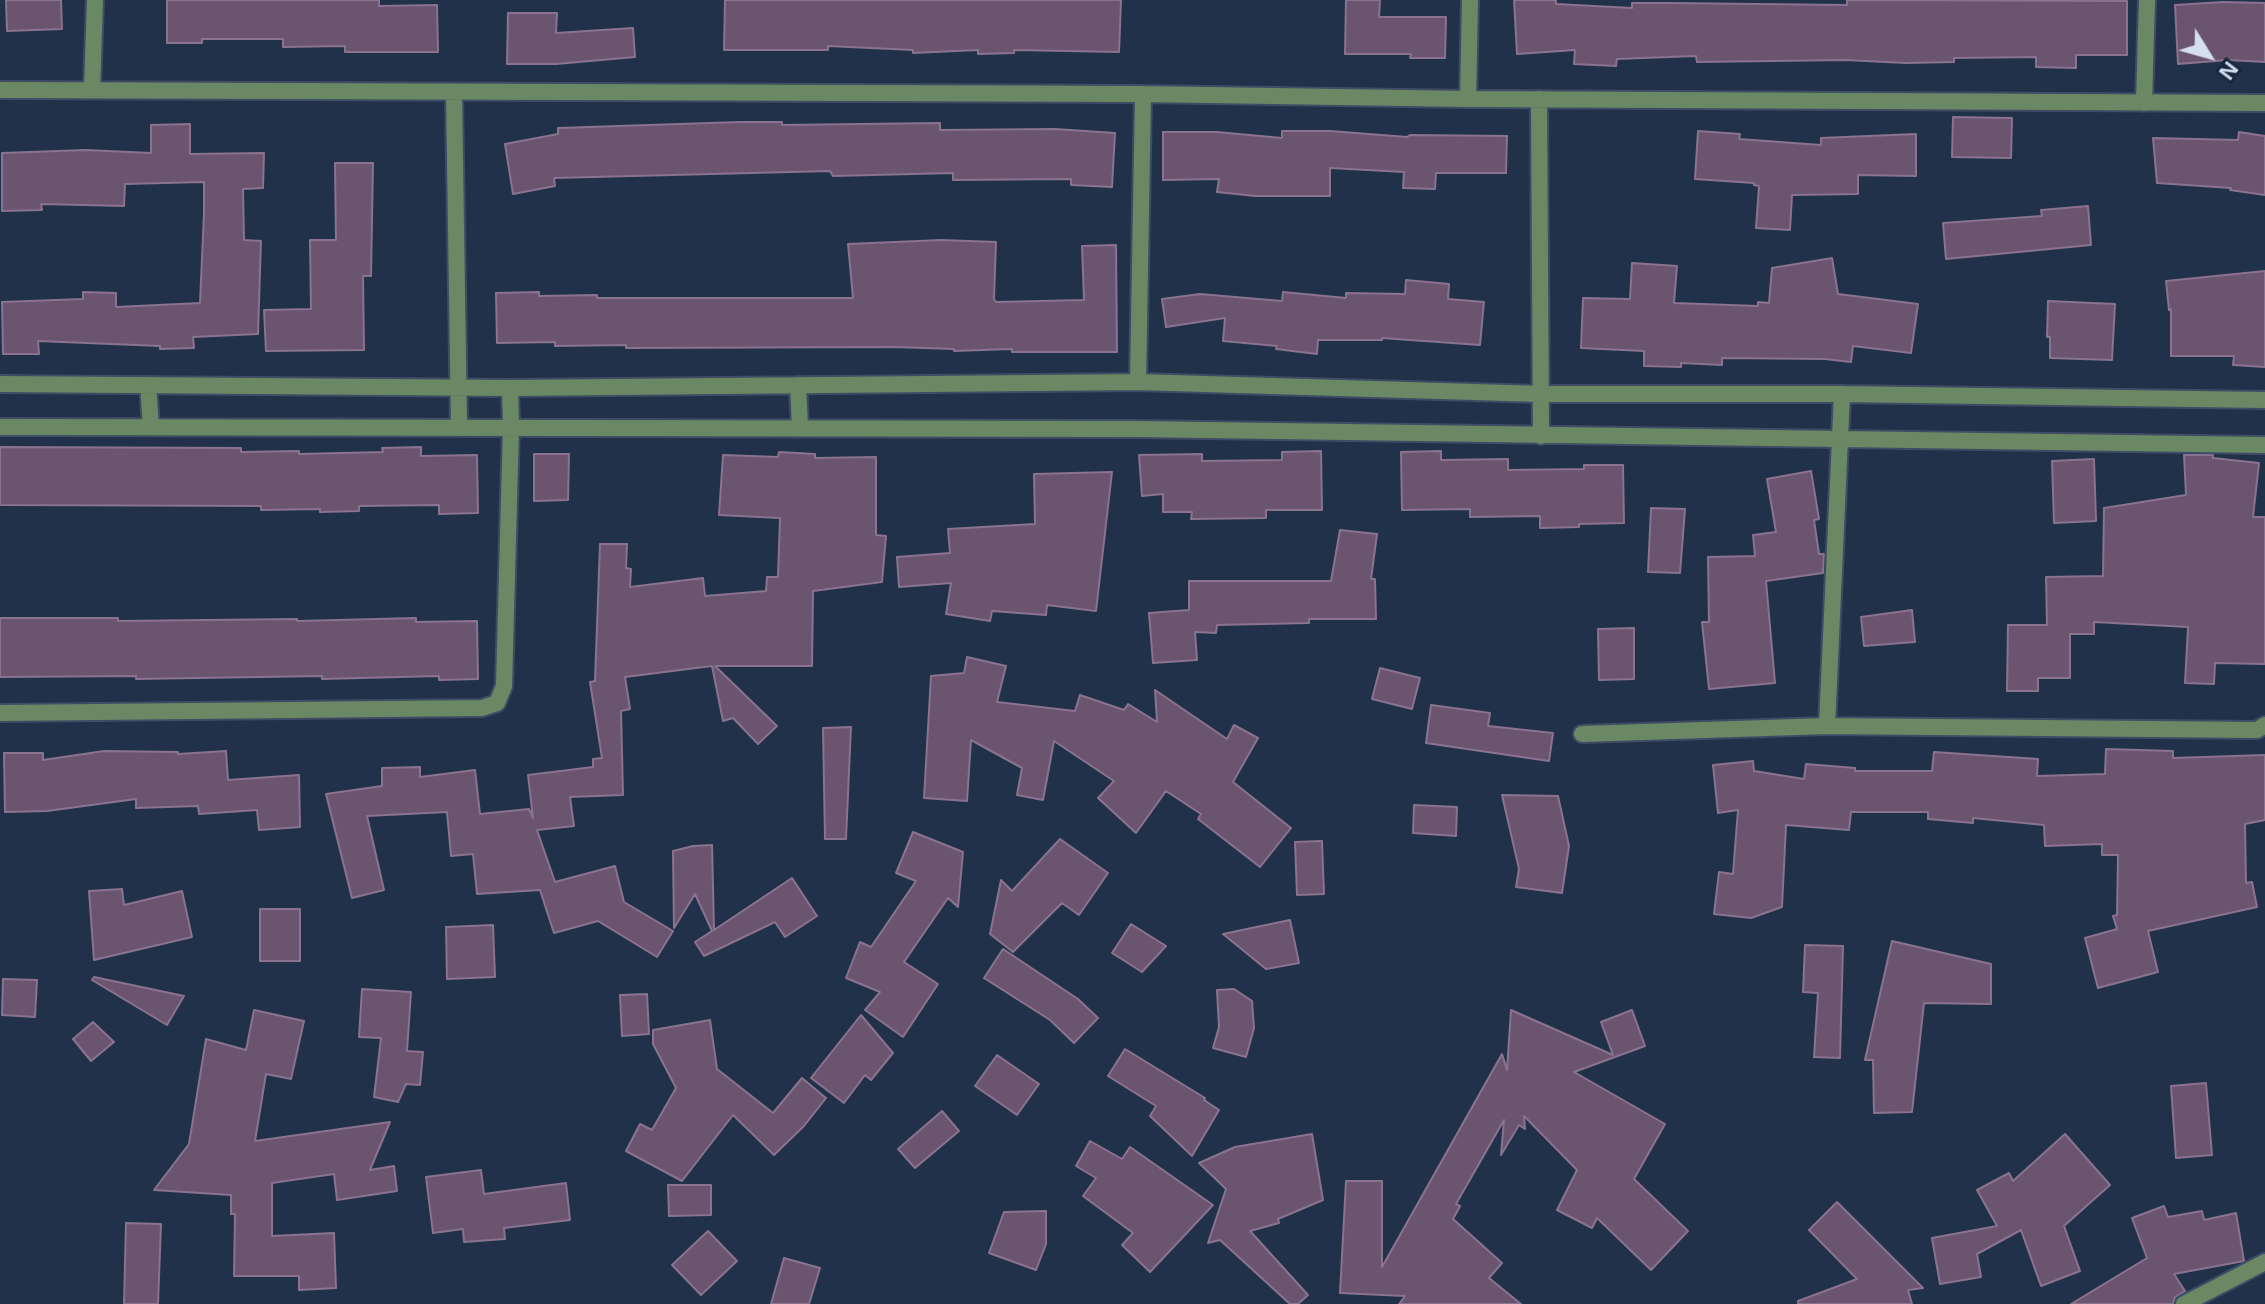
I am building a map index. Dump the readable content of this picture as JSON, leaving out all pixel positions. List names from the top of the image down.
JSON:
{
  "north": "bottom right"
}
